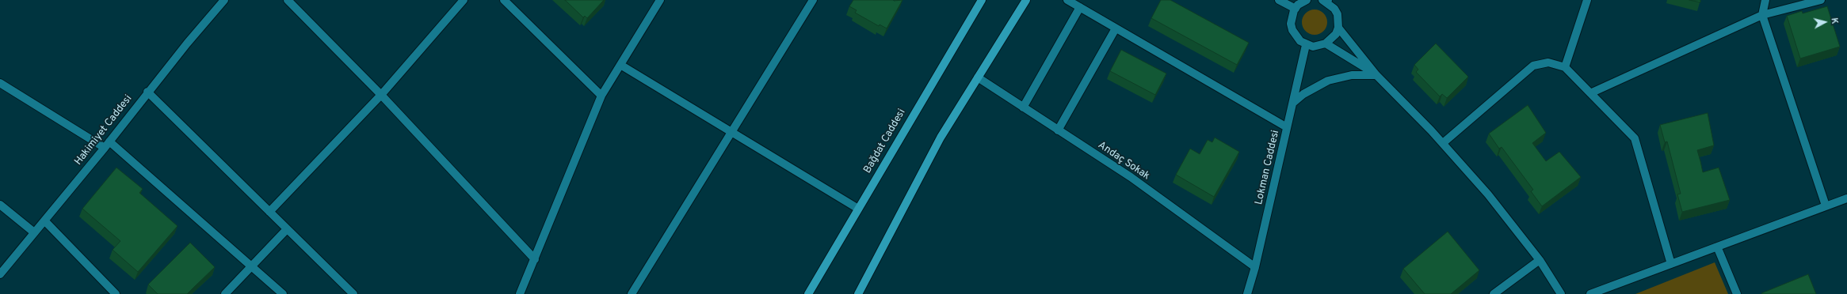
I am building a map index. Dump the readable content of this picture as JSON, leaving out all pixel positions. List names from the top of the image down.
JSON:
{
  "streets": {
    "main road": ["Bağdat Caddesi"],
    "street": ["Hakimiyet Caddesi", "Andaç Sokak", "Lokman Caddesi"]
  },
  "crossings": [
    ["Andaç Sokak", "Lokman Caddesi"]
  ],
  "north": "right"
}
